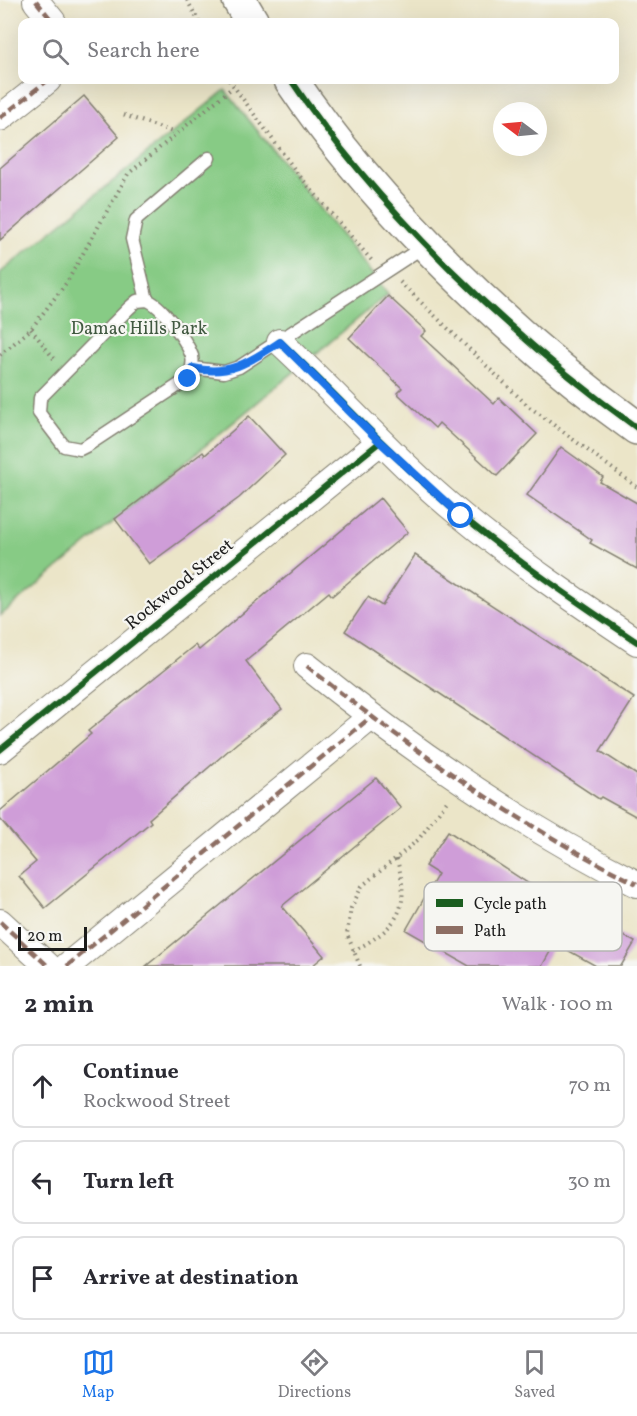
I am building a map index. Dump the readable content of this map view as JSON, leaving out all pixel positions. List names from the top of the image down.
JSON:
{
  "streets": {
    "street": ["Rockwood Street"]
  },
  "parks": ["Damac Hills Park"],
  "legend": ["Cycle path", "Path"],
  "scale_bar": "20 m",
  "north": "left",
  "page": {
    "search": "Search here",
    "scale": "20 m",
    "heading": ["2 min", "Walk · 100 m"],
    "list": [
      ["Continue", "Rockwood Street", "70 m"],
      ["Turn left", "30 m"],
      "Arrive at destination"
    ],
    "nav": ["Map", "Directions", "Saved"]
  }
}
